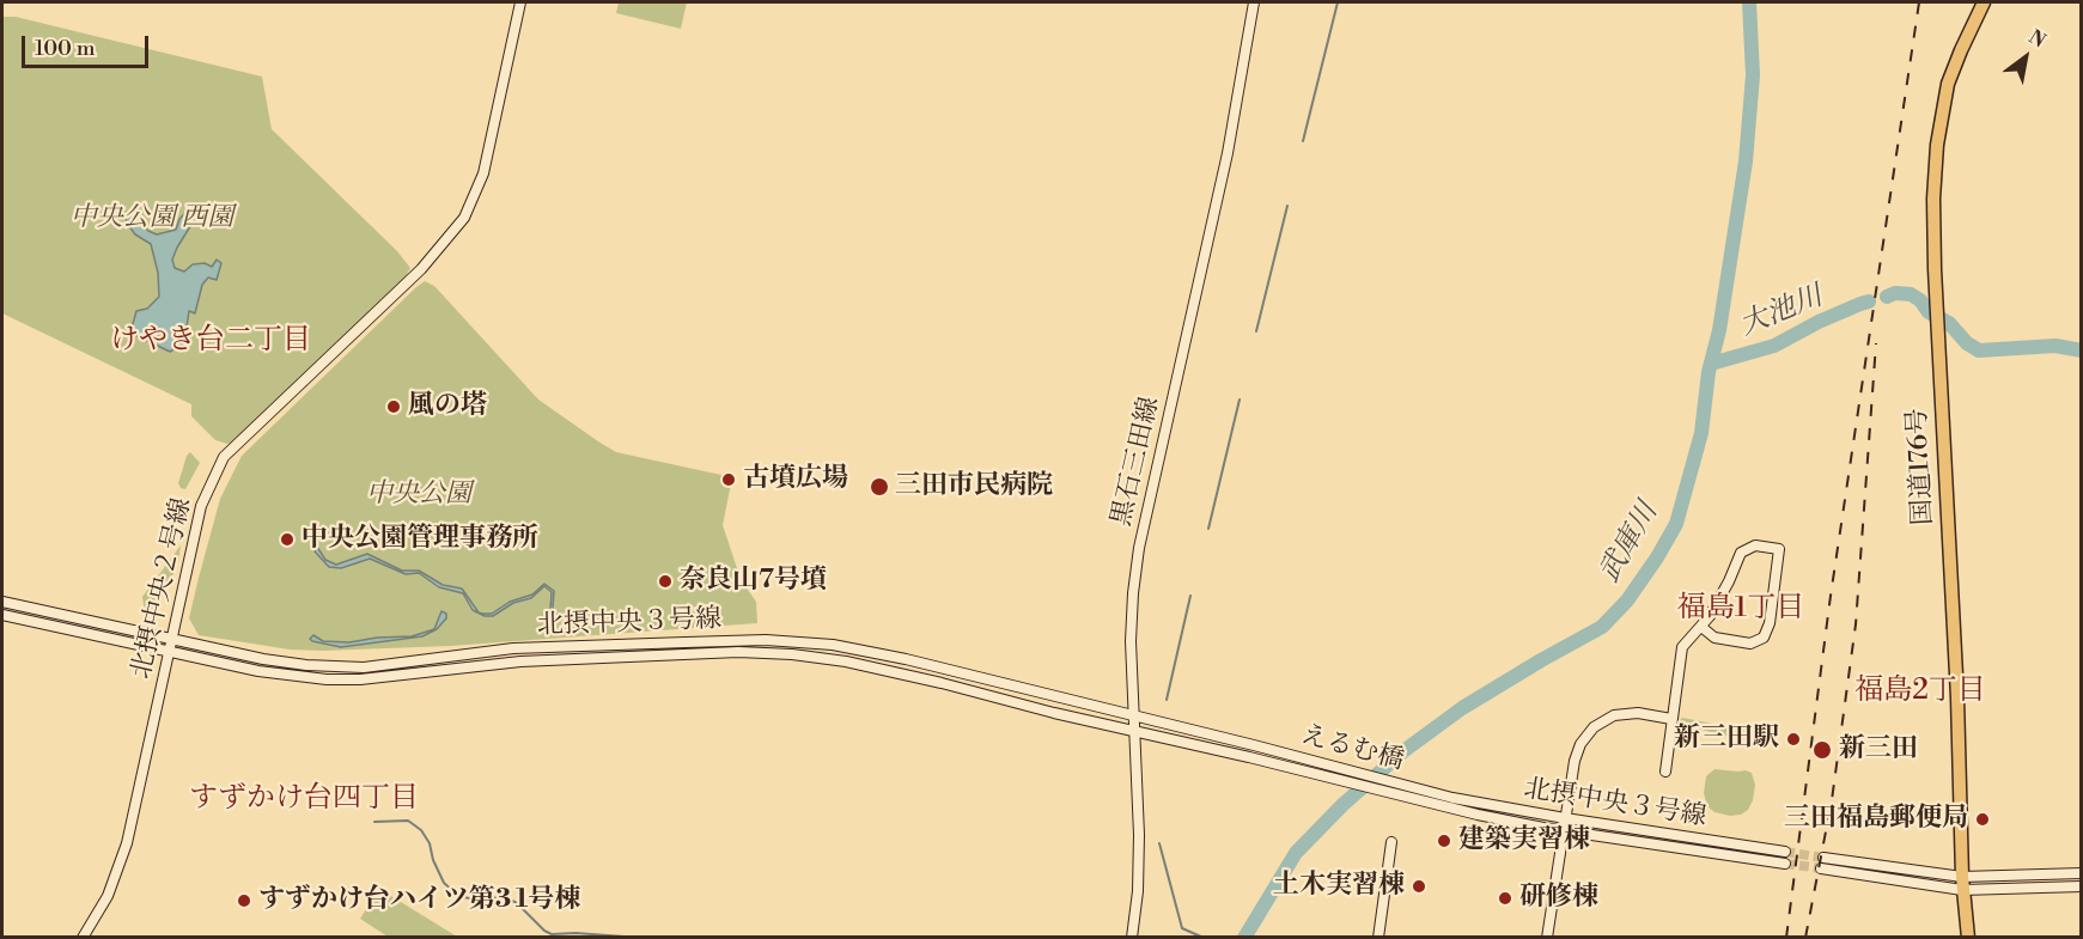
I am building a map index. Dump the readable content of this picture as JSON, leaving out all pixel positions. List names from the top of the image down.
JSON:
{
  "streets": {
    "highway": ["国道176号"],
    "street": [
      "黒石三田線",
      "北摂中央２号線",
      "北摂中央３号線",
      "えるむ橋"
    ]
  },
  "crossings": [
    ["黒石三田線", "北摂中央３号線"],
    ["北摂中央２号線", "北摂中央３号線"],
    ["北摂中央３号線", "えるむ橋"]
  ],
  "districts": [
    "けやき台二丁目",
    "福島1丁目",
    "福島2丁目",
    "すずかけ台四丁目"
  ],
  "water": ["大池川", "武庫川"],
  "parks": ["中央公園 西園", "中央公園"],
  "places": [
    "風の塔",
    "古墳広場",
    "三田市民病院",
    "中央公園管理事務所",
    "奈良山7号墳",
    "新三田駅",
    "新三田",
    "三田福島郵便局",
    "建築実習棟",
    "土木実習棟",
    "研修棟",
    "すずかけ台ハイツ第3 1号棟"
  ],
  "scale_bar": "100 m",
  "north": "top right"
}
